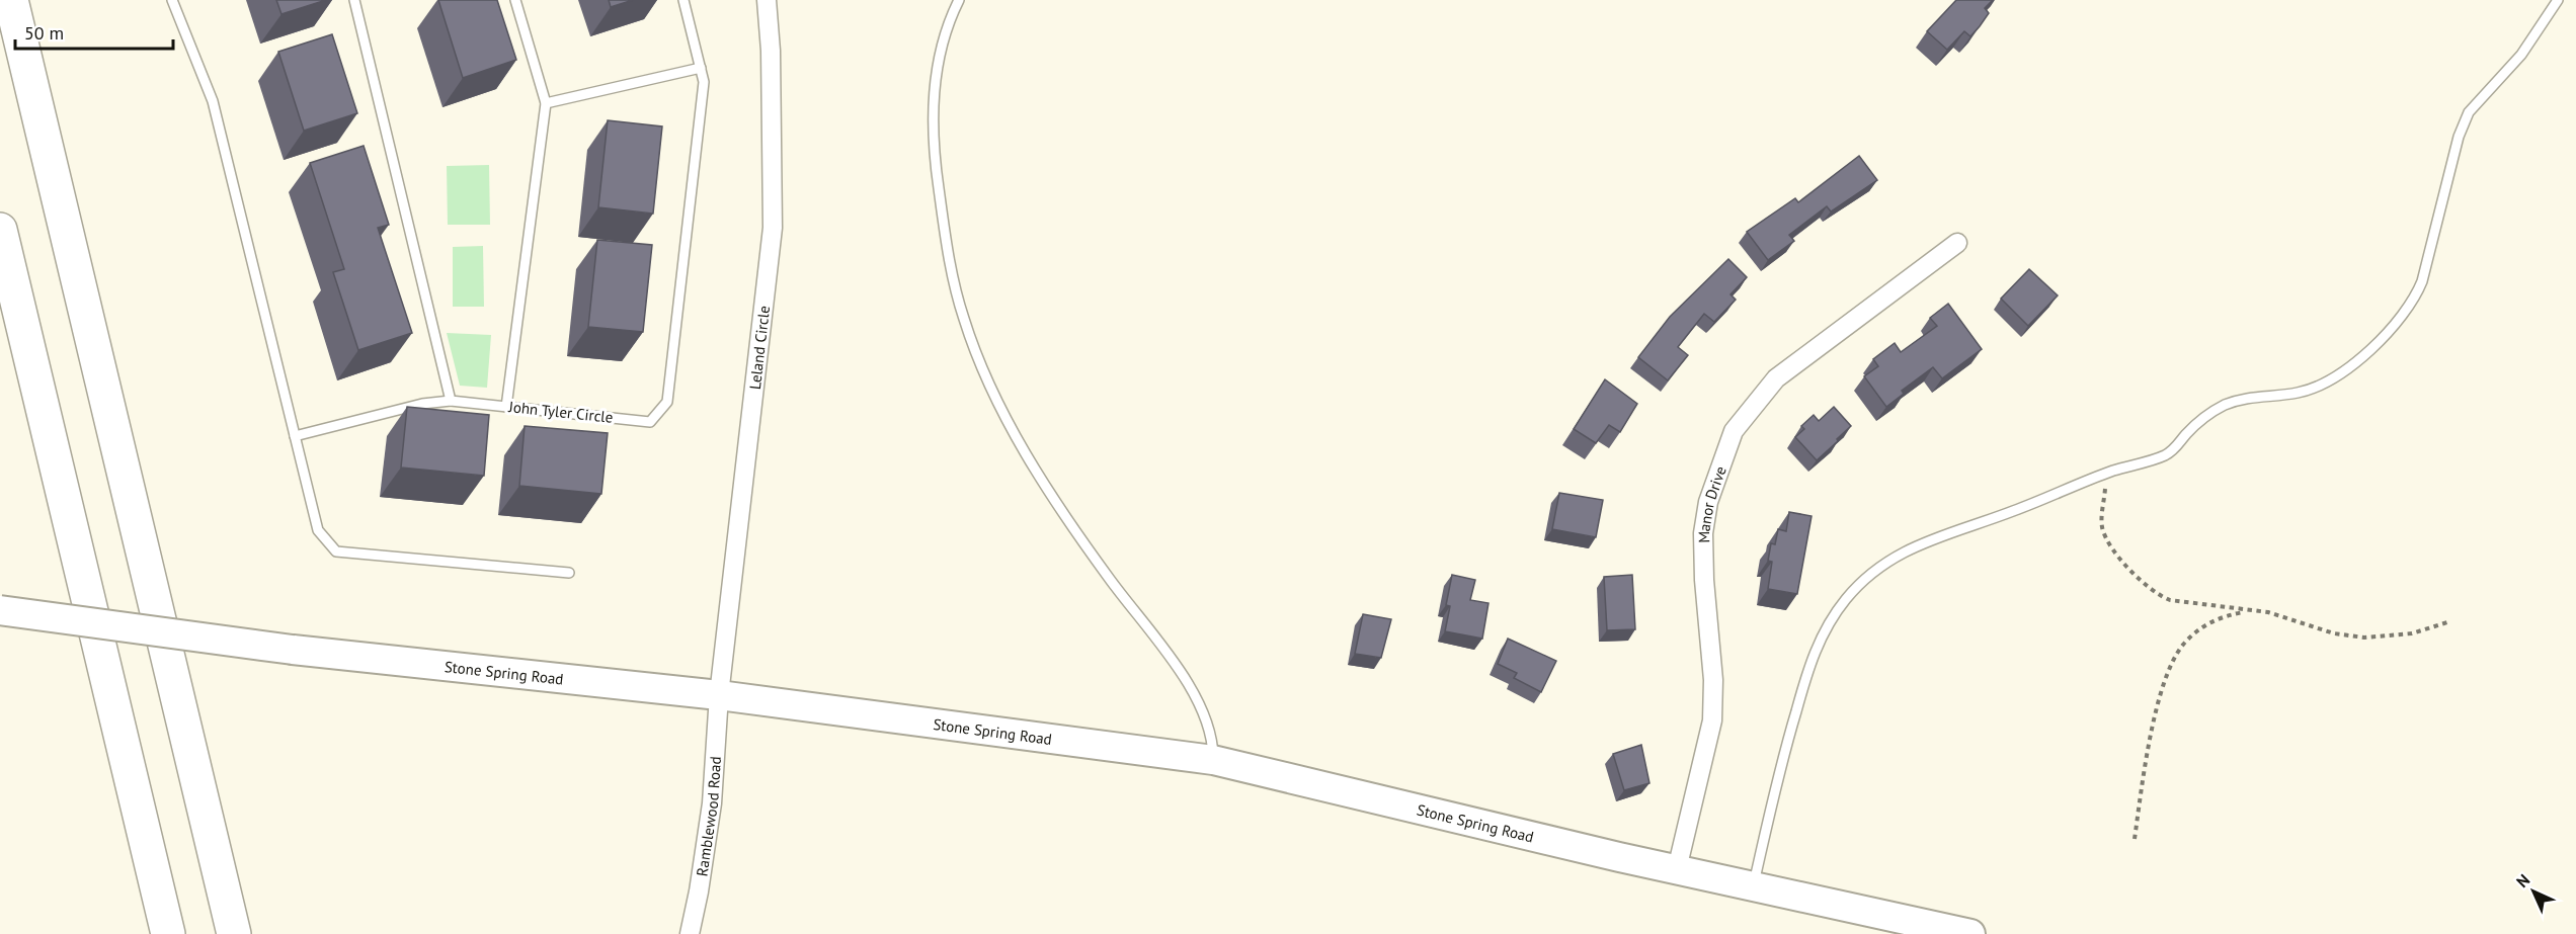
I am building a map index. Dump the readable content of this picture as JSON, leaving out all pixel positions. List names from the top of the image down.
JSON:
{
  "streets": {
    "main road": ["Stone Spring Road"],
    "street": ["Leland Circle", "Manor Drive", "Ramblewood Road"],
    "lane": ["John Tyler Circle"]
  },
  "crossings": [
    ["Leland Circle", "Stone Spring Road"],
    ["Leland Circle", "Ramblewood Road"],
    ["Manor Drive", "Stone Spring Road"],
    ["Stone Spring Road", "Ramblewood Road"]
  ],
  "scale_bar": "50 m",
  "north": "top left"
}
